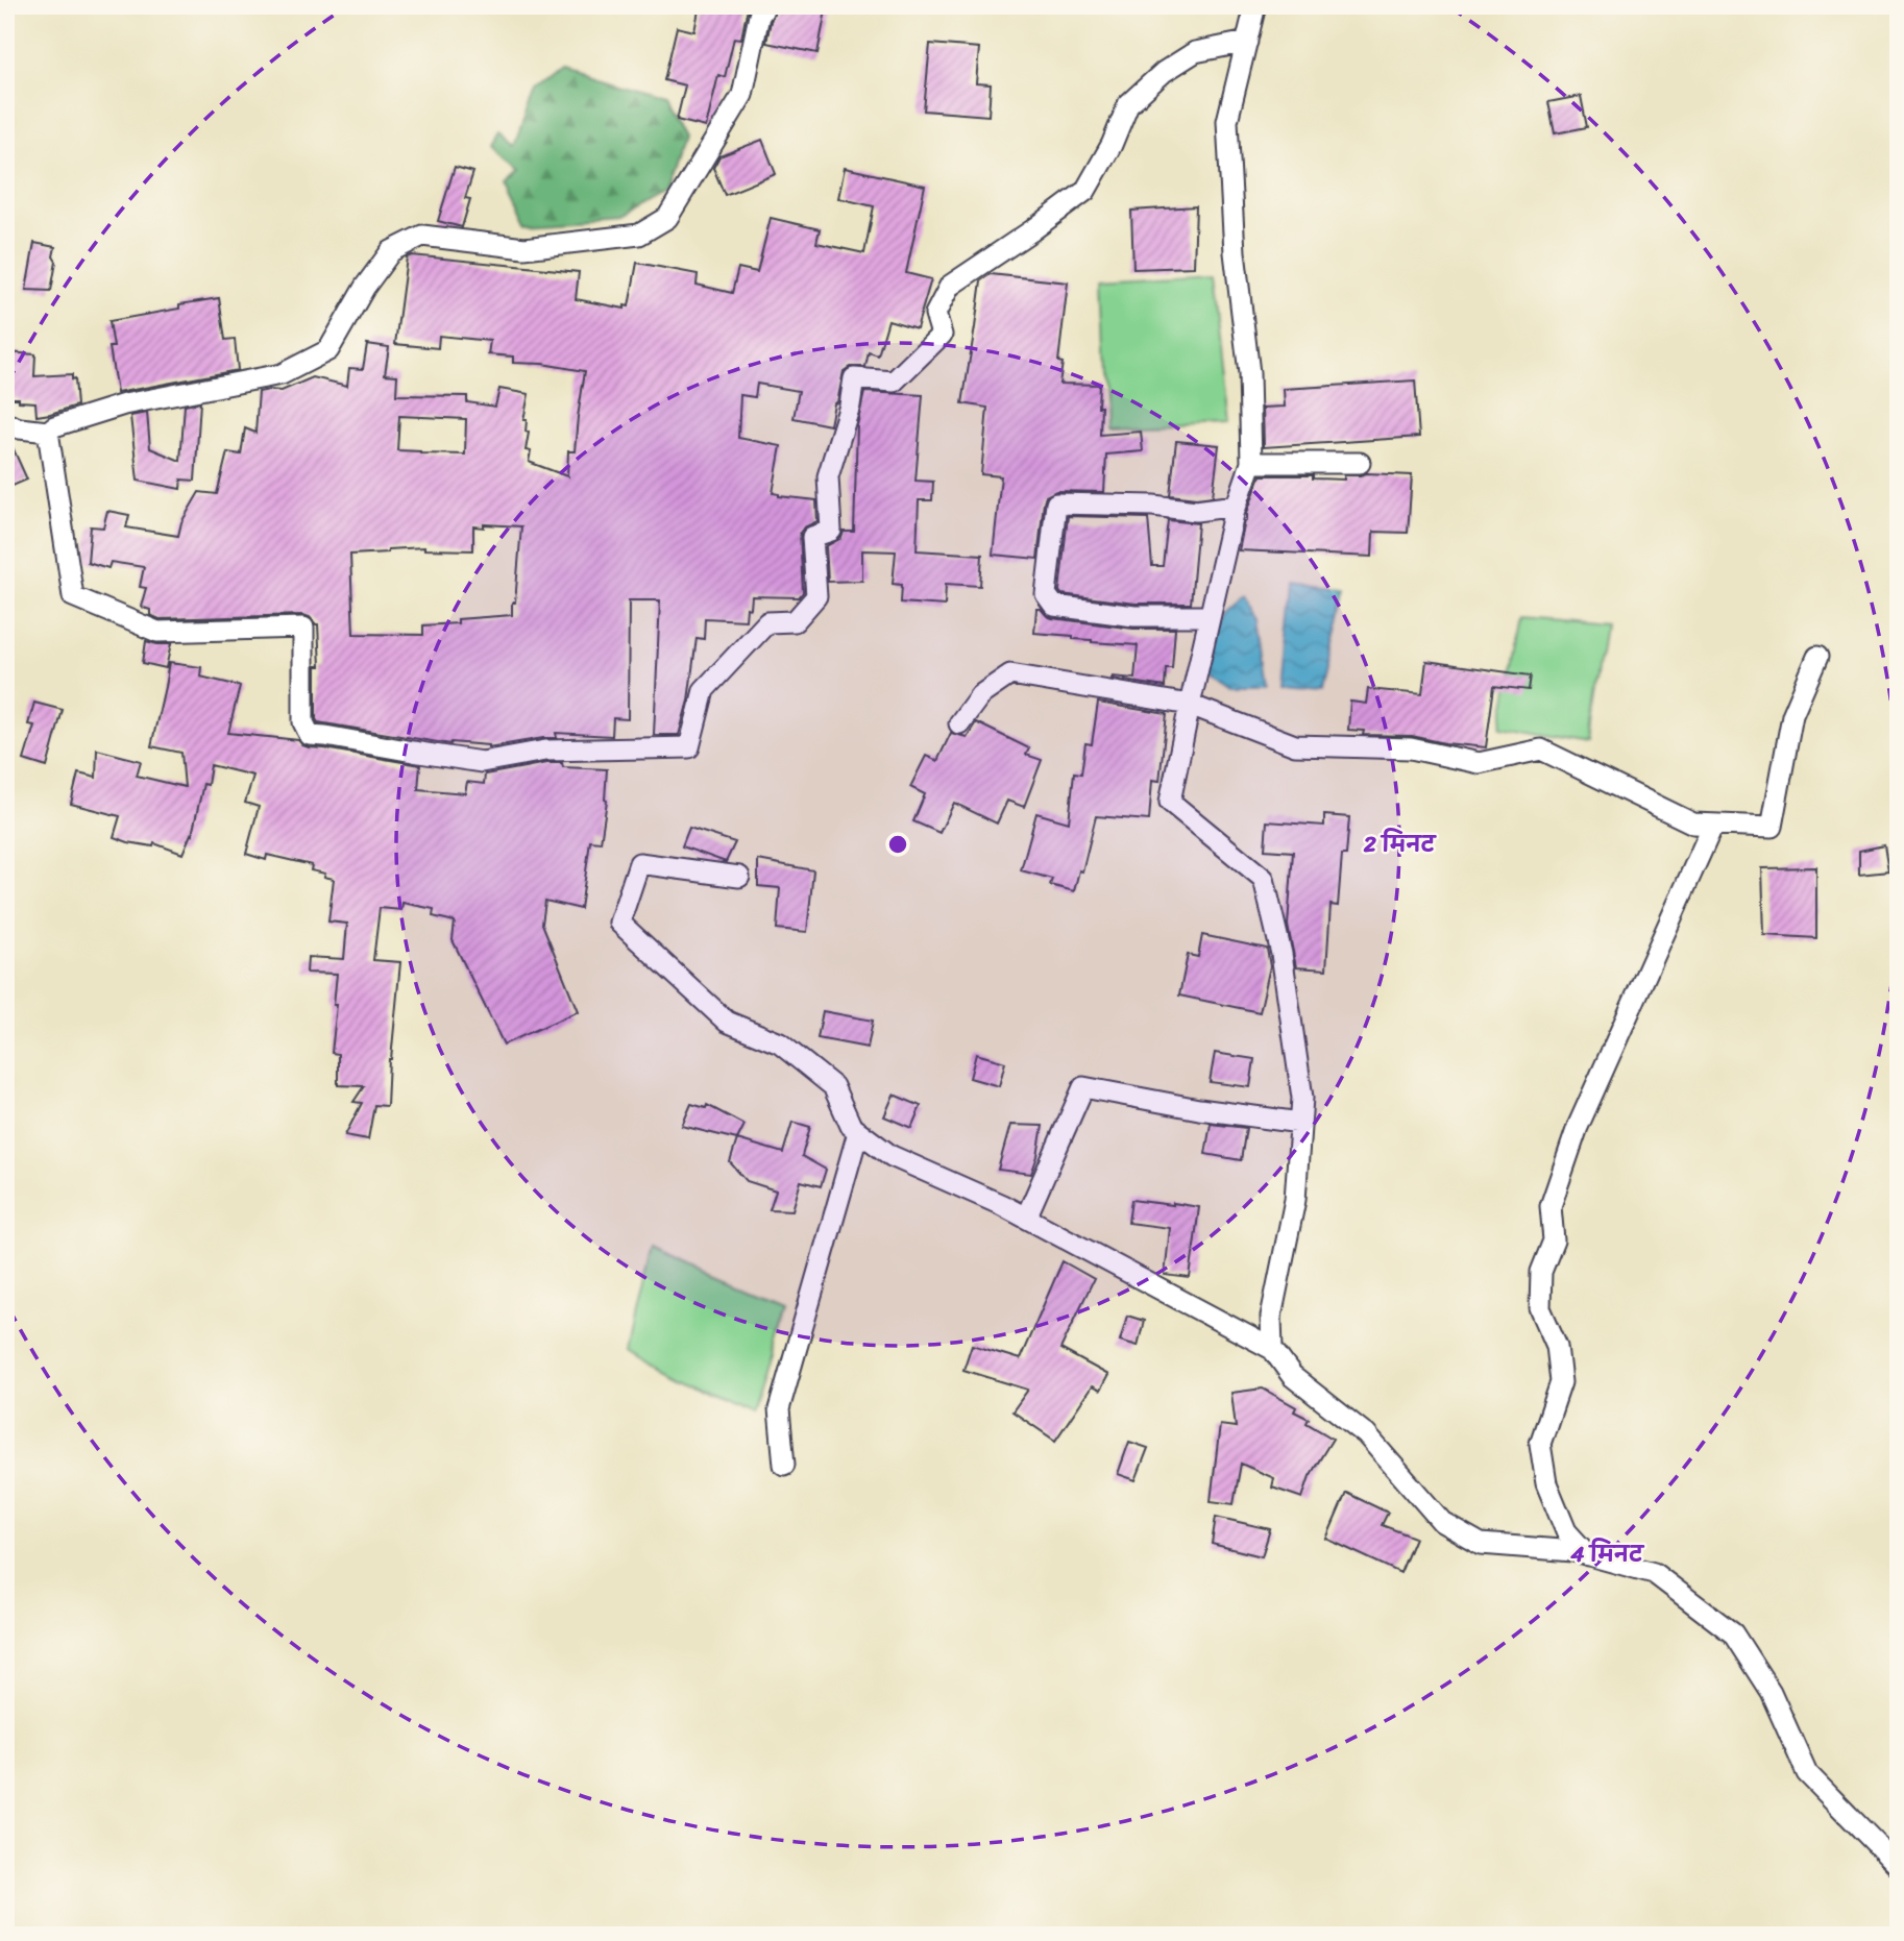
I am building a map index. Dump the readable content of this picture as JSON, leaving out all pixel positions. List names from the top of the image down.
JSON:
{
  "rings": ["2 मिनट", "4 मिनट"]
}
